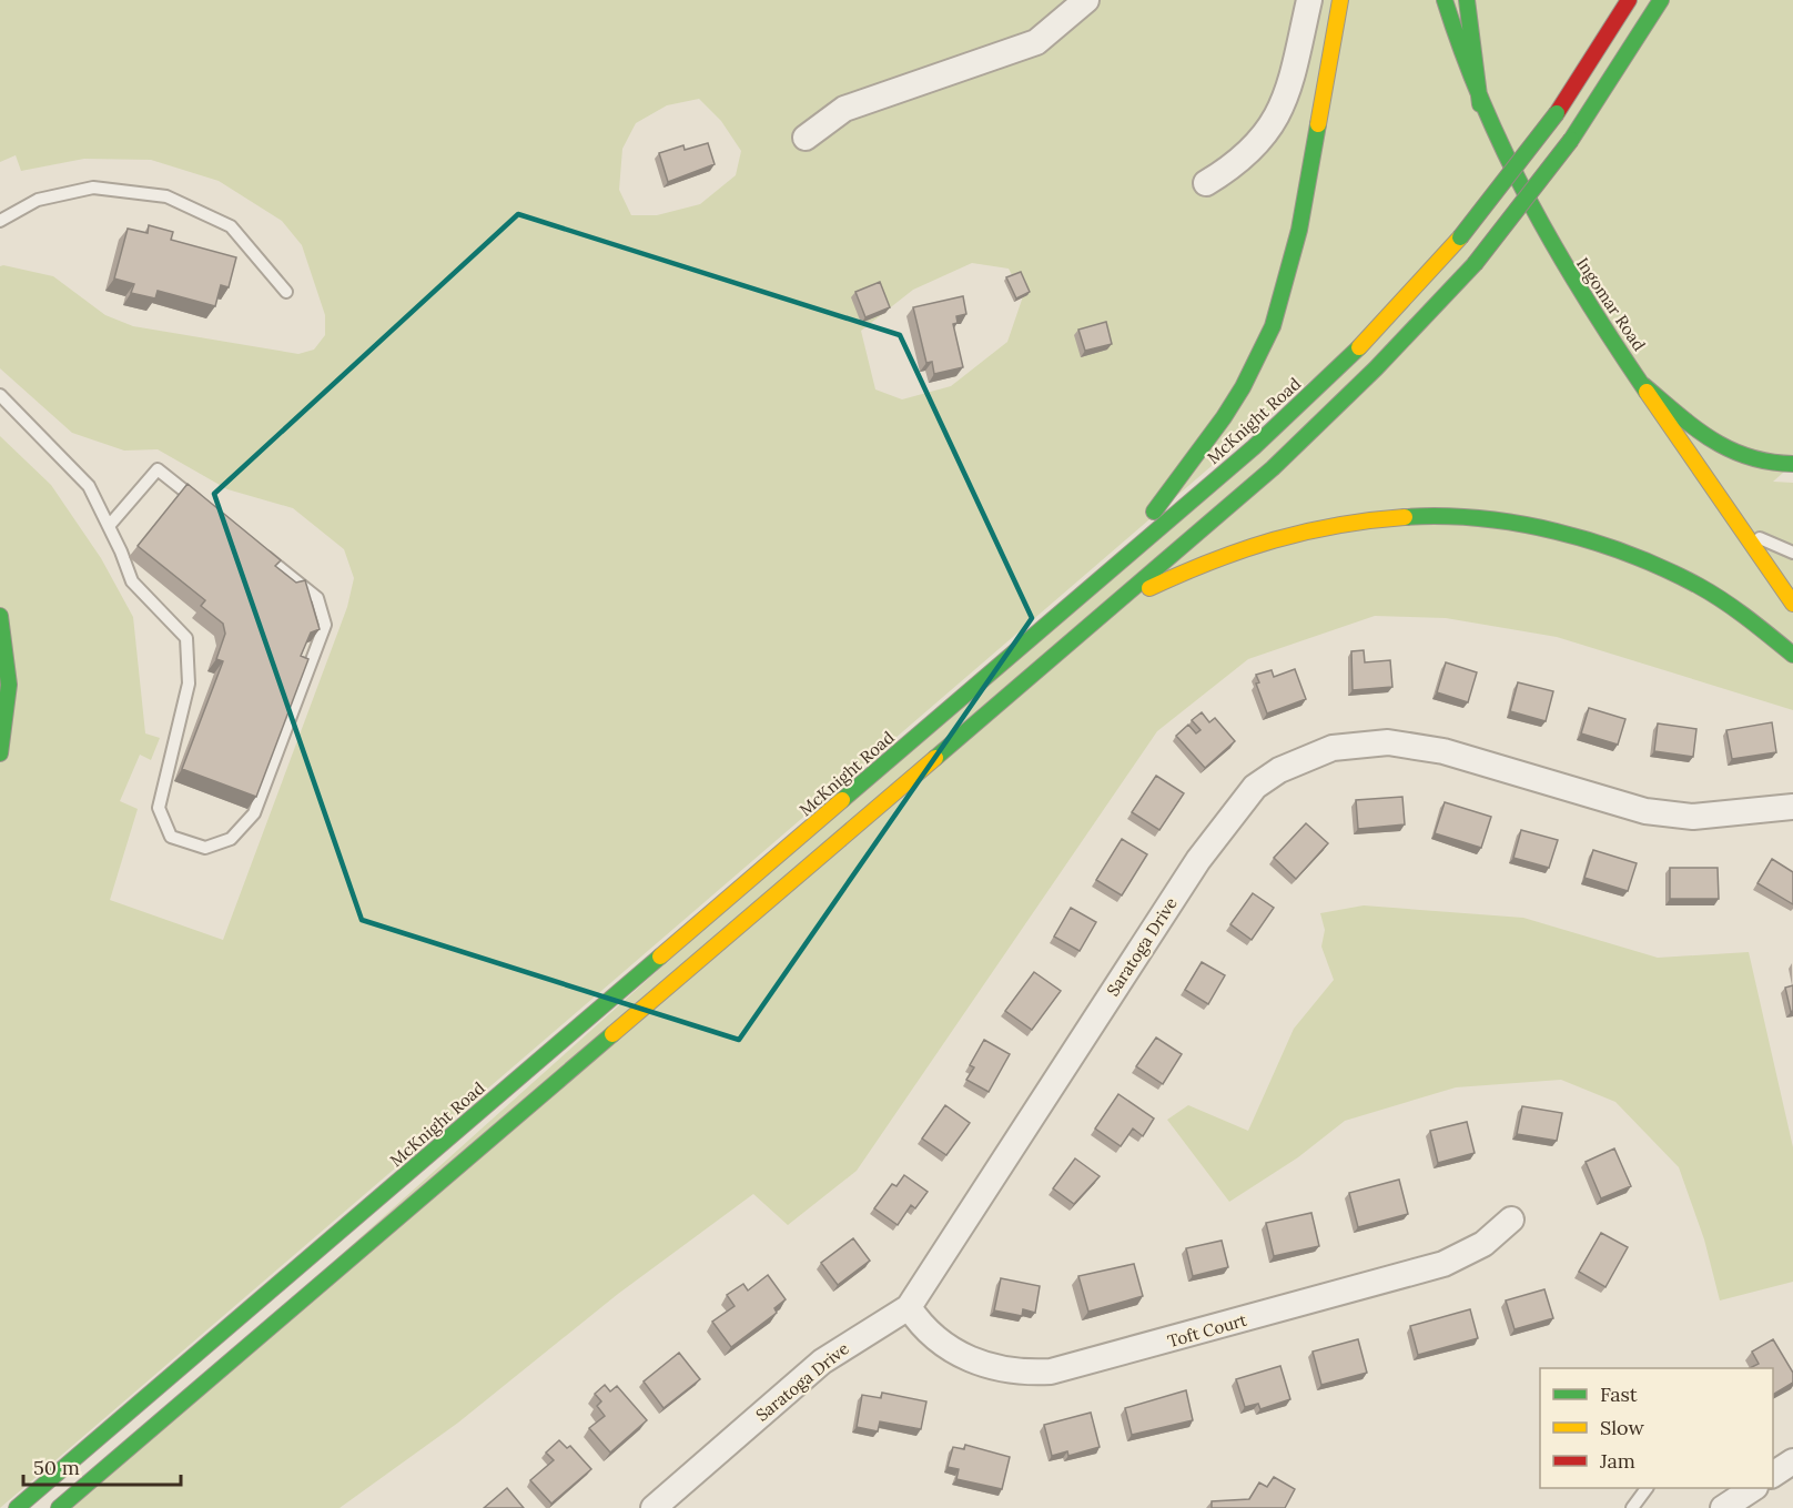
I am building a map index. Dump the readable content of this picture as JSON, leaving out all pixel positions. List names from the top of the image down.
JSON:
{
  "streets": {
    "main road": ["Ingomar Road", "McKnight Road"],
    "street": ["Saratoga Drive", "Toft Court"]
  },
  "crossings": [
    ["Saratoga Drive", "Toft Court"]
  ],
  "legend": ["Fast", "Slow", "Jam"],
  "scale_bar": "50 m"
}
